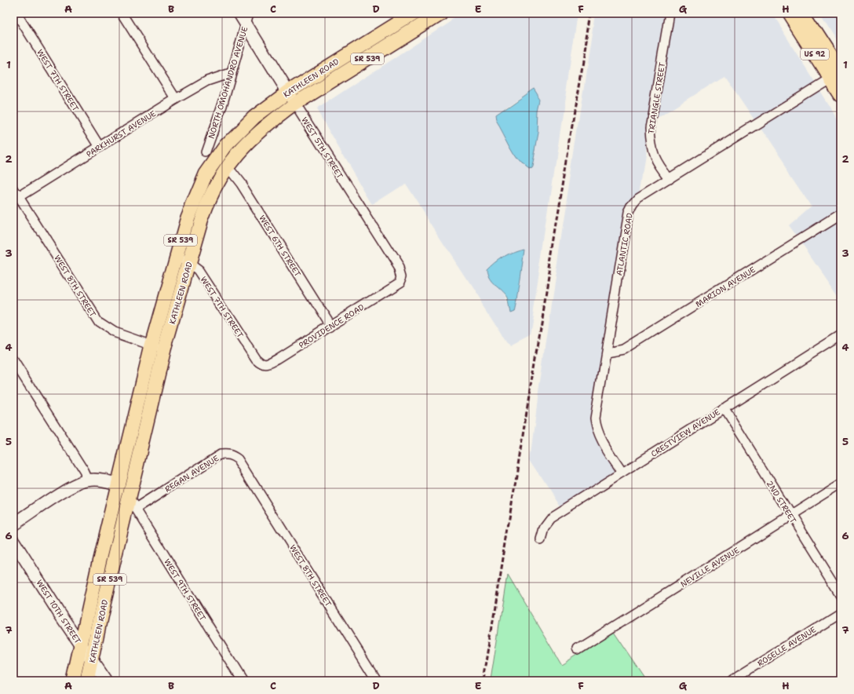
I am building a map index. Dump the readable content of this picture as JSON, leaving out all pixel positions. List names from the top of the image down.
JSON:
{
  "streets": {
    "main road": ["US 92", "SR 539", "KATHLEEN ROAD"],
    "street": [
      "WEST 7TH STREET",
      "NORTH OMOHANDRO AVENUE",
      "TRIANGLE STREET",
      "PARKHURST AVENUE",
      "WEST 5TH STREET",
      "ATLANTIC ROAD",
      "WEST 6TH STREET",
      "WEST 8TH STREET",
      "MARION AVENUE",
      "PROVIDENCE ROAD",
      "CRESTVIEW AVENUE",
      "REGAN AVENUE",
      "2ND STREET",
      "NEVILLE AVENUE",
      "WEST 9TH STREET",
      "WEST 10TH STREET",
      "ROSELLE AVENUE"
    ]
  },
  "crossings": [
    ["US 92", "ATLANTIC ROAD"],
    ["KATHLEEN ROAD", "WEST 7TH STREET"],
    ["KATHLEEN ROAD", "WEST 5TH STREET"],
    ["KATHLEEN ROAD", "WEST 6TH STREET"],
    ["KATHLEEN ROAD", "WEST 8TH STREET"],
    ["KATHLEEN ROAD", "REGAN AVENUE"],
    ["KATHLEEN ROAD", "WEST 9TH STREET"],
    ["KATHLEEN ROAD", "WEST 10TH STREET"],
    ["WEST 7TH STREET", "PARKHURST AVENUE"],
    ["WEST 7TH STREET", "PROVIDENCE ROAD"],
    ["NORTH OMOHANDRO AVENUE", "PARKHURST AVENUE"],
    ["NORTH OMOHANDRO AVENUE", "WEST 5TH STREET"],
    ["TRIANGLE STREET", "ATLANTIC ROAD"],
    ["PARKHURST AVENUE", "WEST 8TH STREET"],
    ["WEST 5TH STREET", "PROVIDENCE ROAD"],
    ["ATLANTIC ROAD", "MARION AVENUE"],
    ["ATLANTIC ROAD", "CRESTVIEW AVENUE"],
    ["WEST 6TH STREET", "PROVIDENCE ROAD"],
    ["WEST 8TH STREET", "REGAN AVENUE"],
    ["CRESTVIEW AVENUE", "2ND STREET"],
    ["REGAN AVENUE", "WEST 9TH STREET"],
    ["2ND STREET", "NEVILLE AVENUE"]
  ],
  "grid": {
    "columns": [
      "A",
      "B",
      "C",
      "D",
      "E",
      "F",
      "G",
      "H"
    ],
    "rows": [
      "1",
      "2",
      "3",
      "4",
      "5",
      "6",
      "7"
    ]
  }
}
